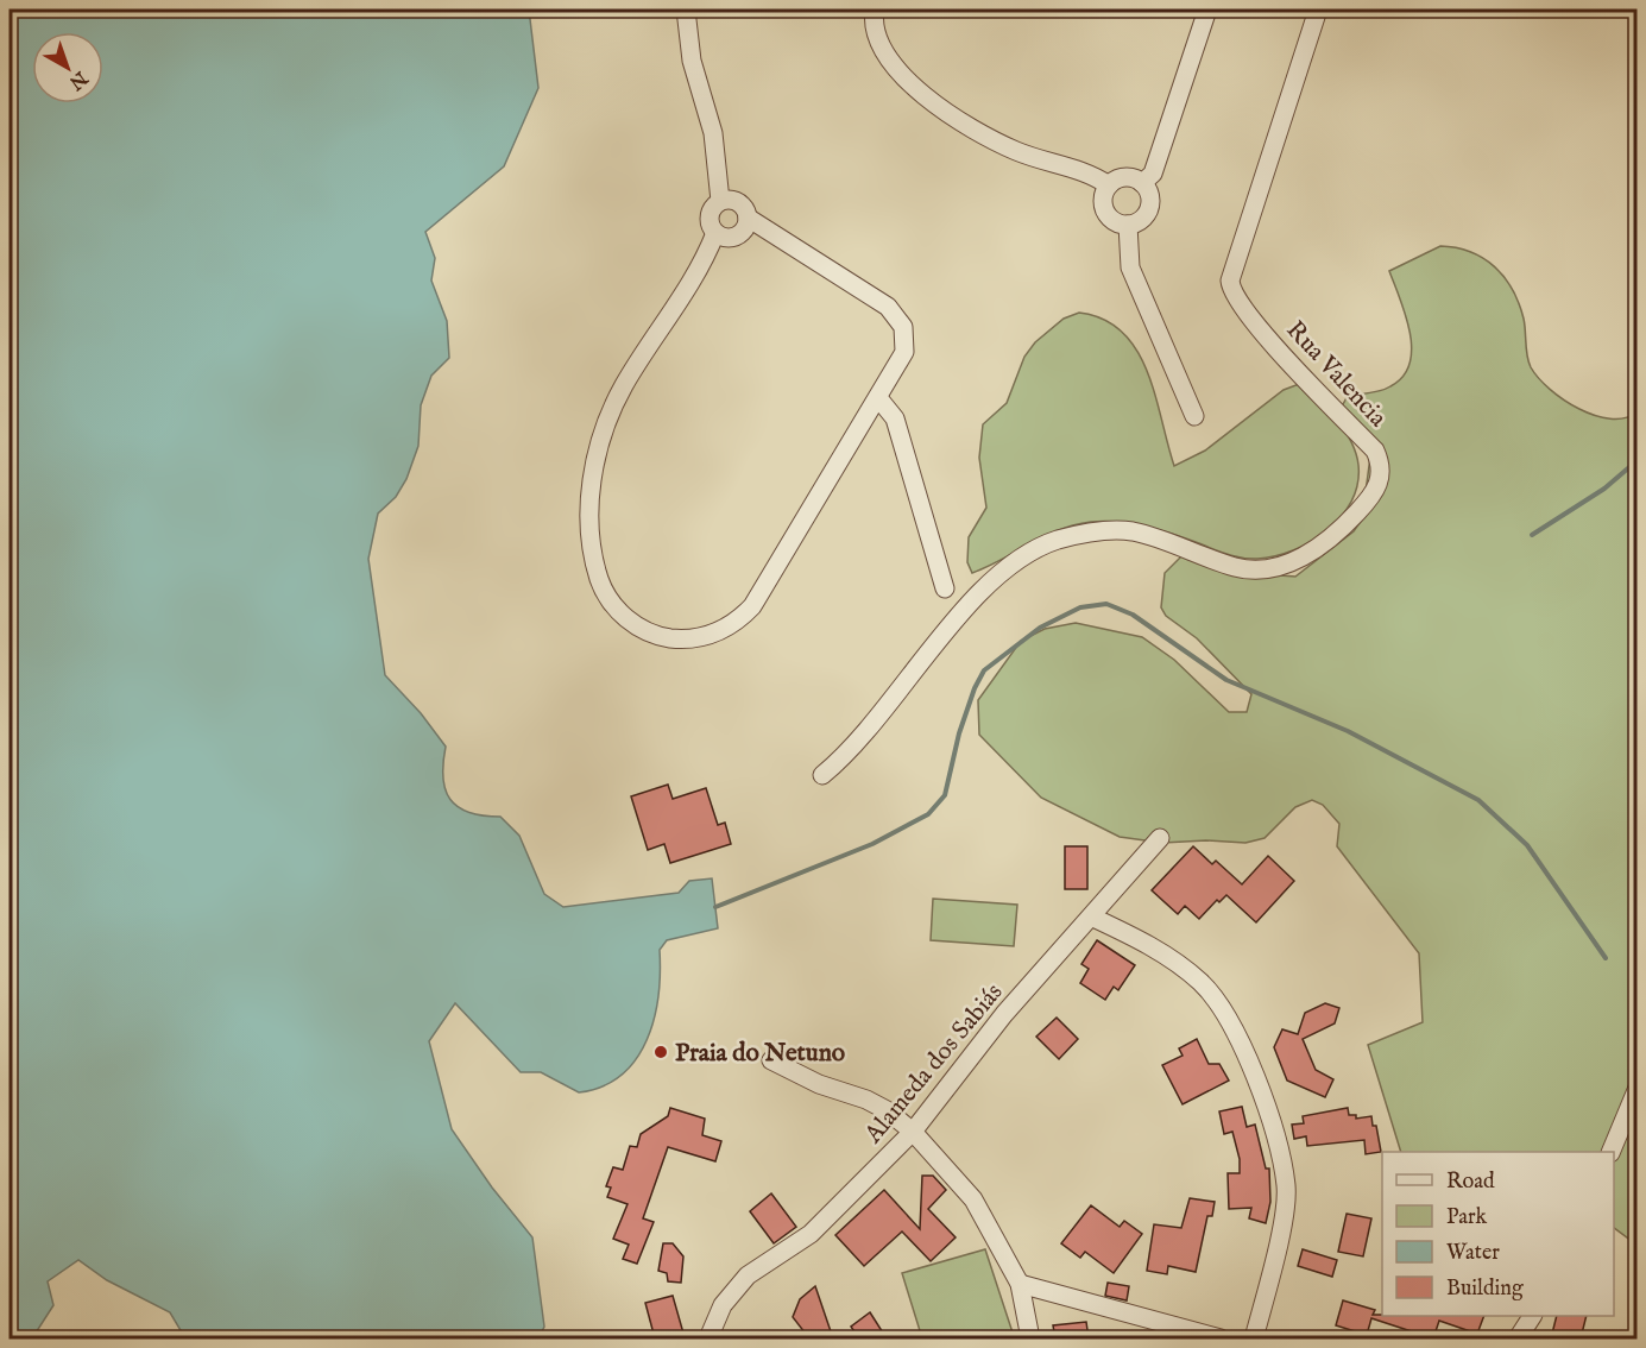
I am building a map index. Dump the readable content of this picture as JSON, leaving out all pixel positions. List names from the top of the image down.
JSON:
{
  "streets": {
    "street": ["Rua Valencia", "Alameda dos Sabiás"]
  },
  "places": ["Praia do Netuno"],
  "legend": [
    "Road",
    "Park",
    "Water",
    "Building"
  ],
  "north": "bottom right"
}
